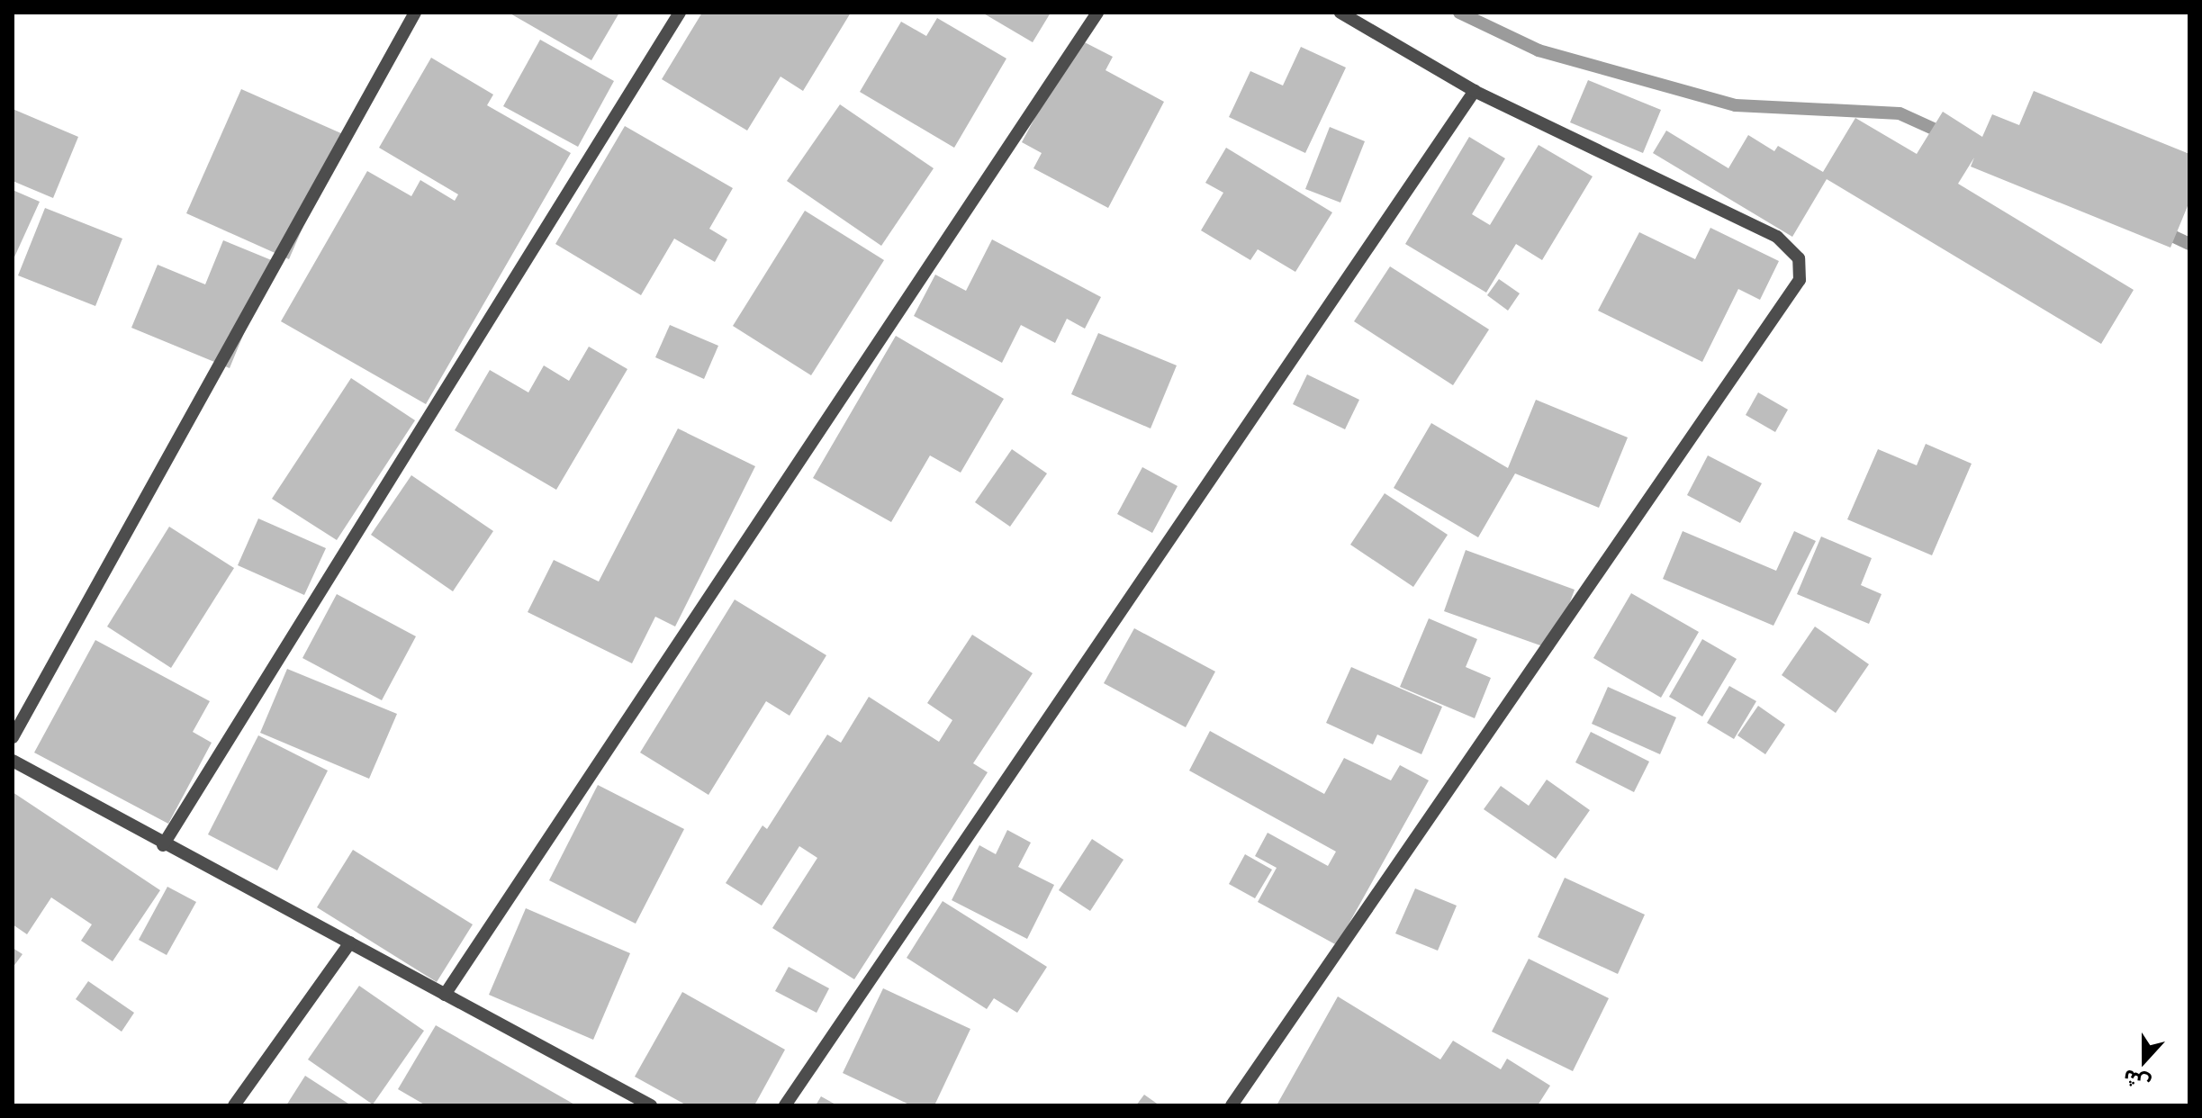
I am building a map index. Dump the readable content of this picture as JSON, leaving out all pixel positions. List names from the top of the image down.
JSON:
{
  "north": "bottom"
}
